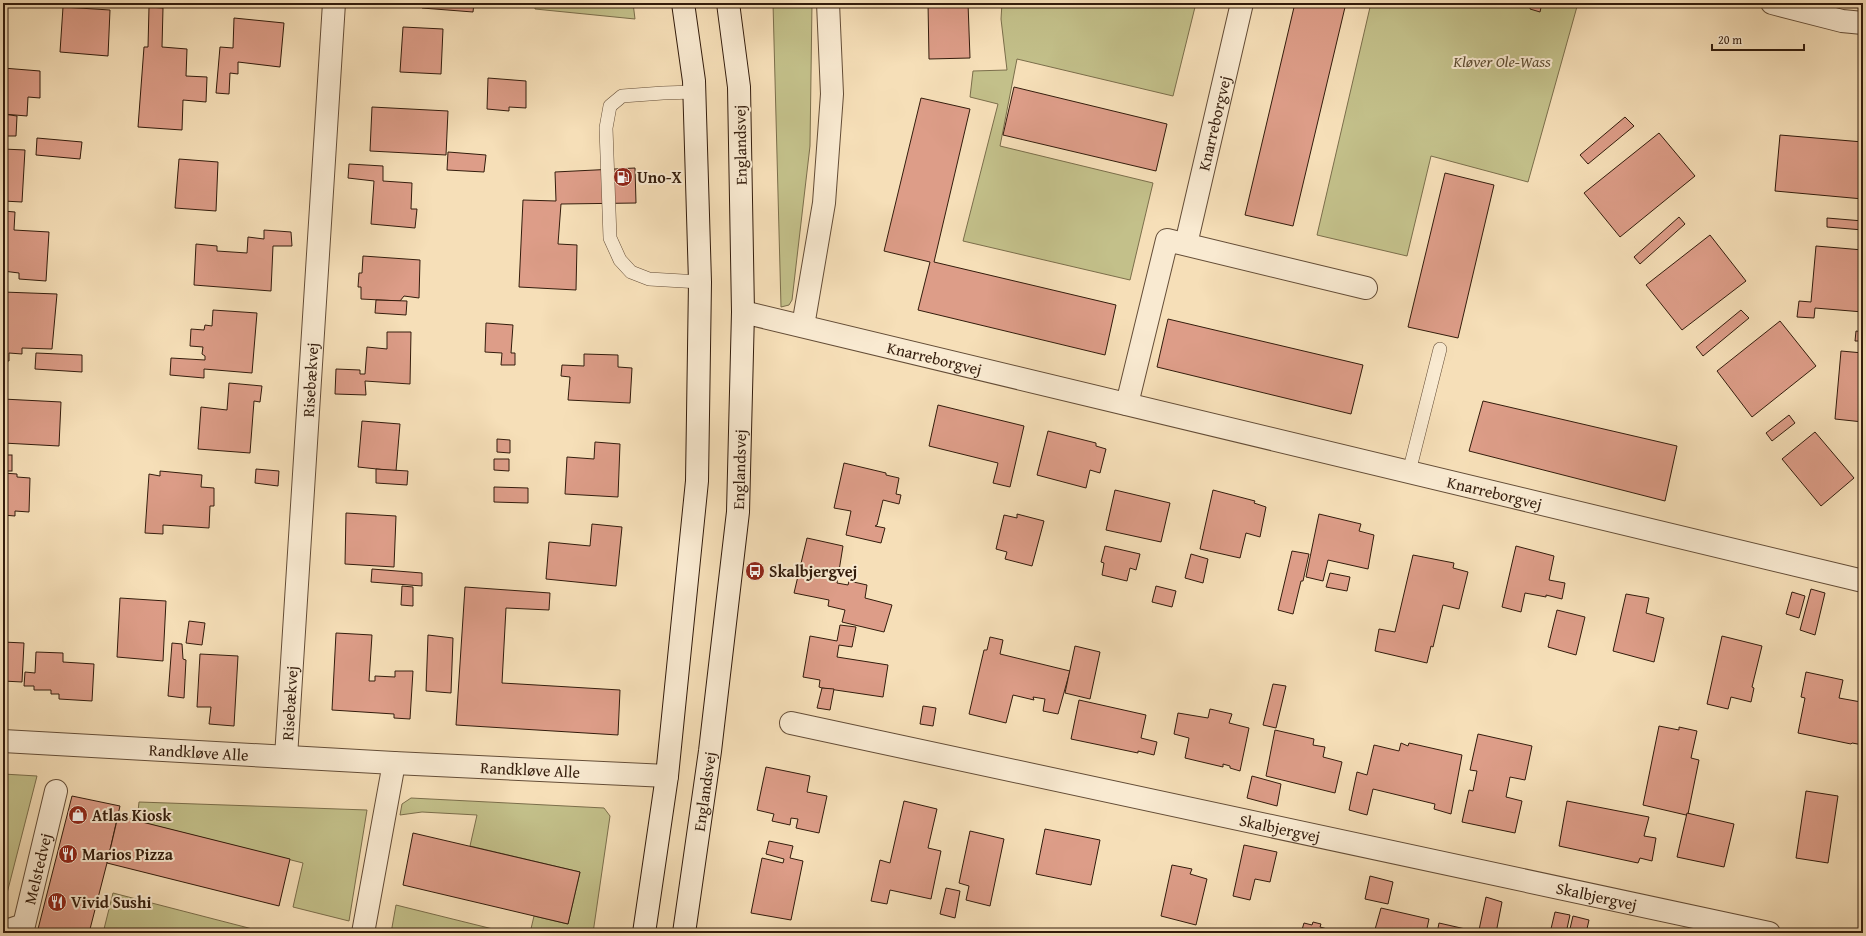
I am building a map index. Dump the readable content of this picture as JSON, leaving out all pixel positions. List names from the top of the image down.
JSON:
{
  "streets": {
    "street": [
      "Knarreborgvej",
      "Englandsvej",
      "Risebækvej",
      "Randkløve Alle",
      "Skalbjergvej",
      "Melstedvej"
    ]
  },
  "crossings": [
    ["Knarreborgvej", "Englandsvej"],
    ["Risebækvej", "Randkløve Alle"]
  ],
  "parks": ["Kløver Ole-Wass"],
  "places": {
    "fuel station": ["Uno-X"],
    "bus stop": ["Skalbjergvej"],
    "shop": ["Atlas Kiosk"],
    "restaurant": ["Marios Pizza", "Vivid Sushi"]
  },
  "scale_bar": "20 m"
}
